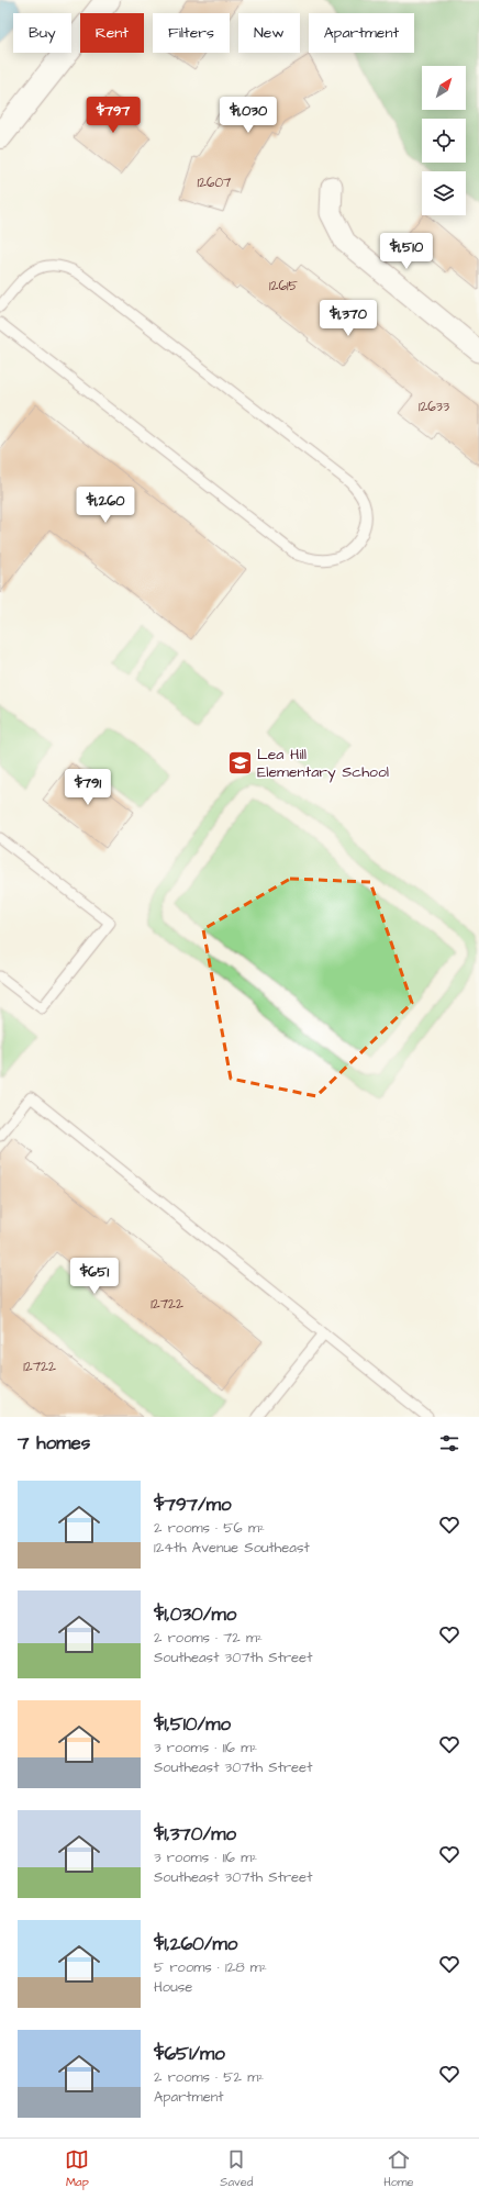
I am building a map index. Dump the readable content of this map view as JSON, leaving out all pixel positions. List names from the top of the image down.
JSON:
{
  "places": {
    "school or university": ["Lea Hill Elementary School"]
  },
  "house_numbers": [
    "12607",
    "12615",
    "12633",
    "12722",
    "12722"
  ],
  "north": "top right",
  "page": {
    "chip": [
      "Buy",
      "Rent",
      "Filters",
      "New",
      "Apartment"
    ],
    "price": [
      "$797",
      "$1,030",
      "$1,510",
      "$1,370",
      "$1,260",
      "$791",
      "$651"
    ],
    "heading": "7 homes",
    "list": [
      {
        "name": "$797/mo",
        "note": "2 rooms · 56 m² · 124th Avenue Southeast"
      },
      {
        "name": "$1,030/mo",
        "note": "2 rooms · 72 m² · Southeast 307th Street"
      },
      {
        "name": "$1,510/mo",
        "note": "3 rooms · 116 m² · Southeast 307th Street"
      },
      {
        "name": "$1,370/mo",
        "note": "3 rooms · 116 m² · Southeast 307th Street"
      },
      {
        "name": "$1,260/mo",
        "note": "5 rooms · 128 m² · House"
      },
      {
        "name": "$651/mo",
        "note": "2 rooms · 52 m² · Apartment"
      }
    ],
    "tabs": ["Map", "Saved", "Home"]
  }
}
